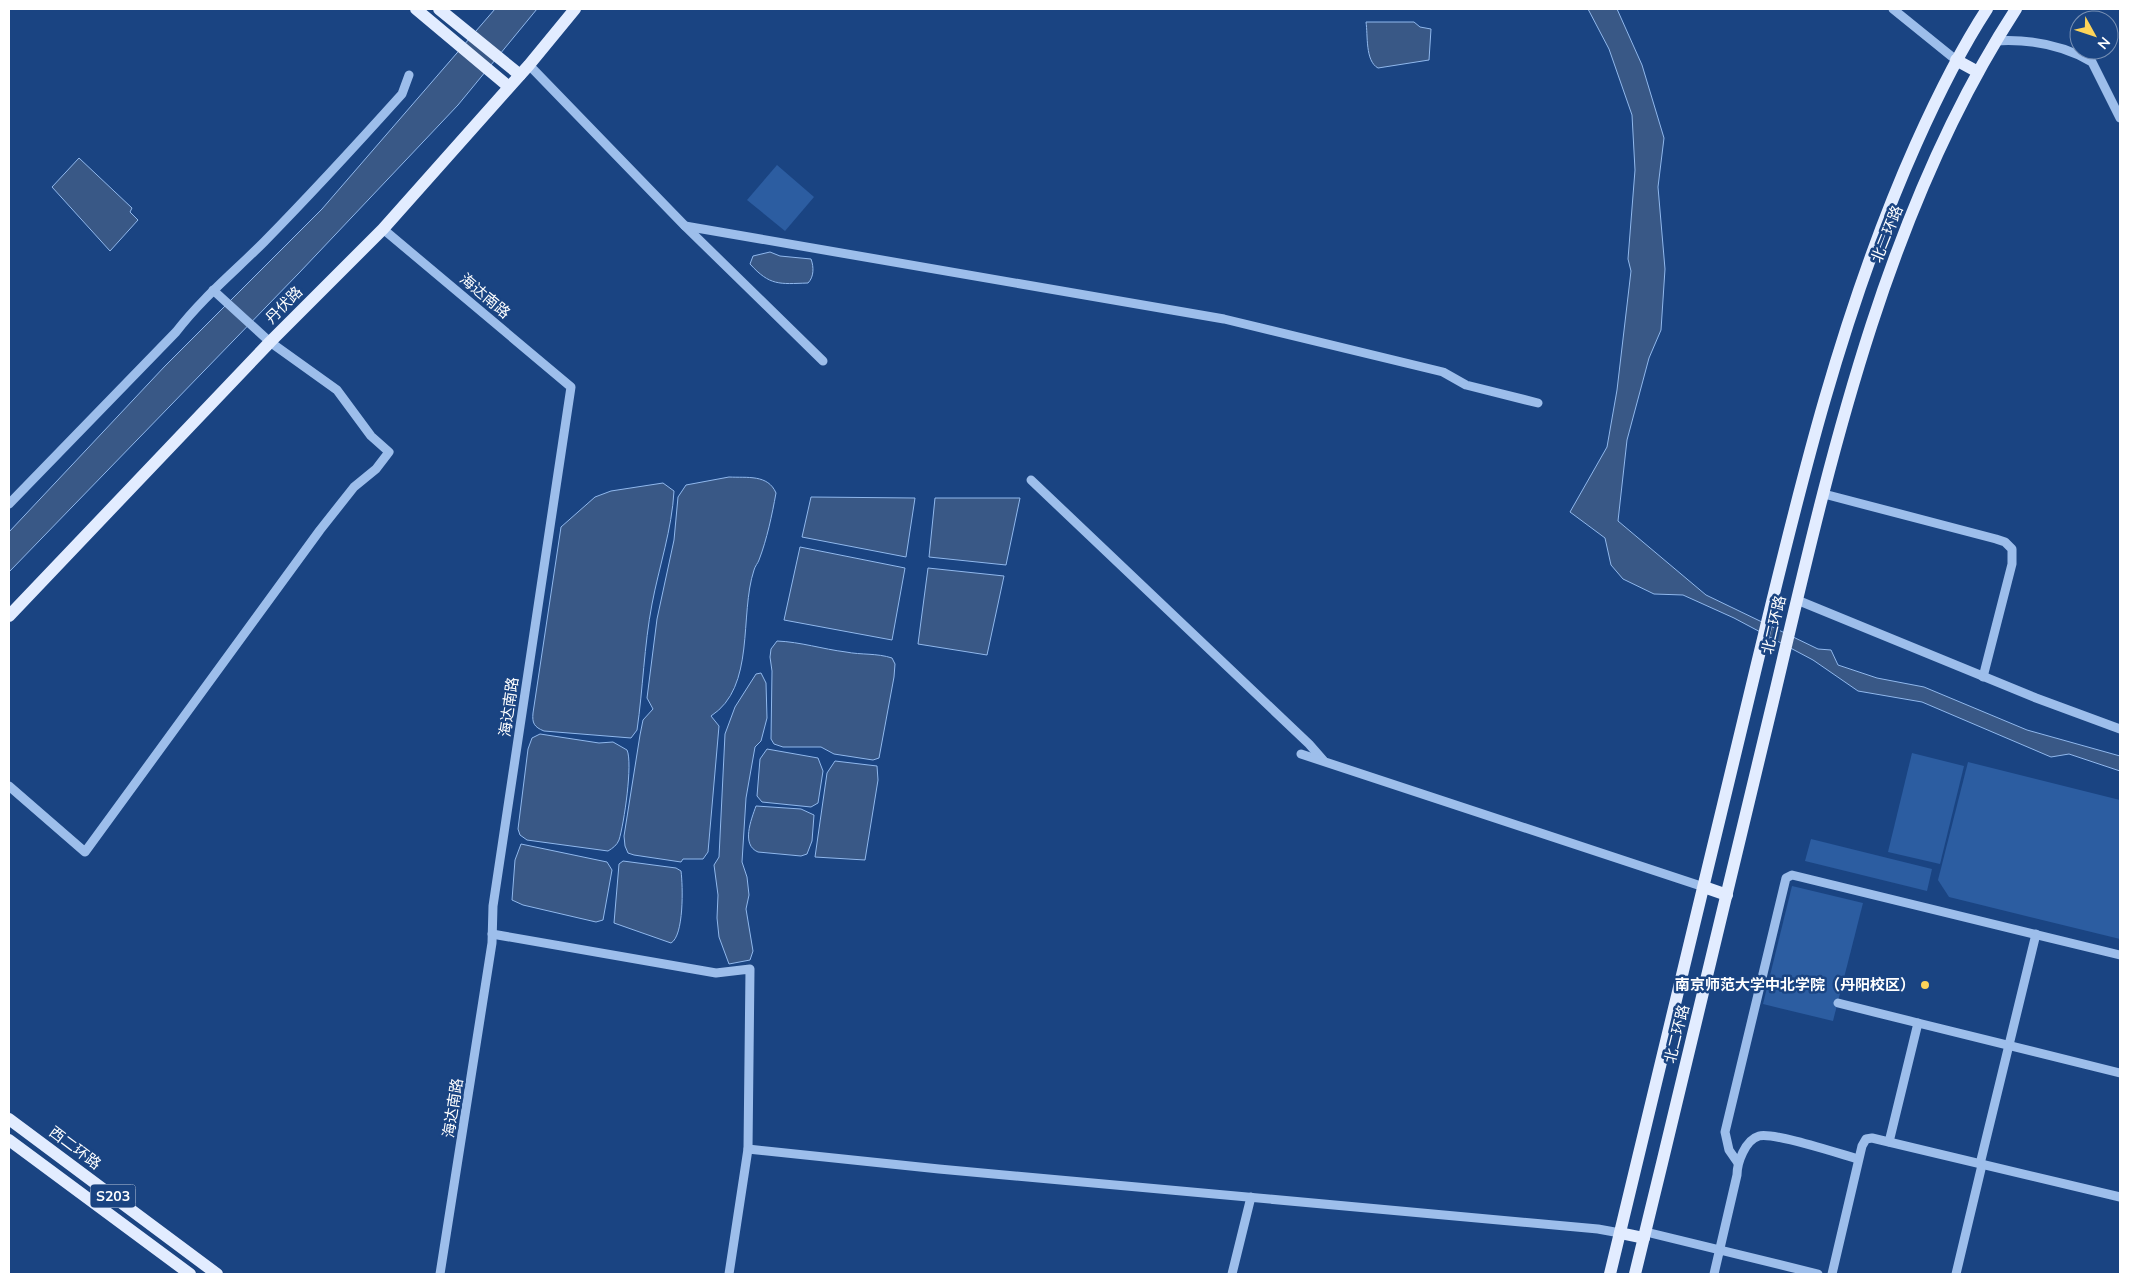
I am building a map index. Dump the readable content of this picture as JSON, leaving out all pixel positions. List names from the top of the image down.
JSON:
{
  "streets": {
    "main road": [
      "北二环路",
      "丹伏路",
      "西二环路",
      "S203"
    ],
    "street": ["海达南路"]
  },
  "crossings": [
    ["海达南路", "丹伏路"]
  ],
  "places": ["南京师范大学中北学院（丹阳校区）"],
  "north": "bottom right"
}
